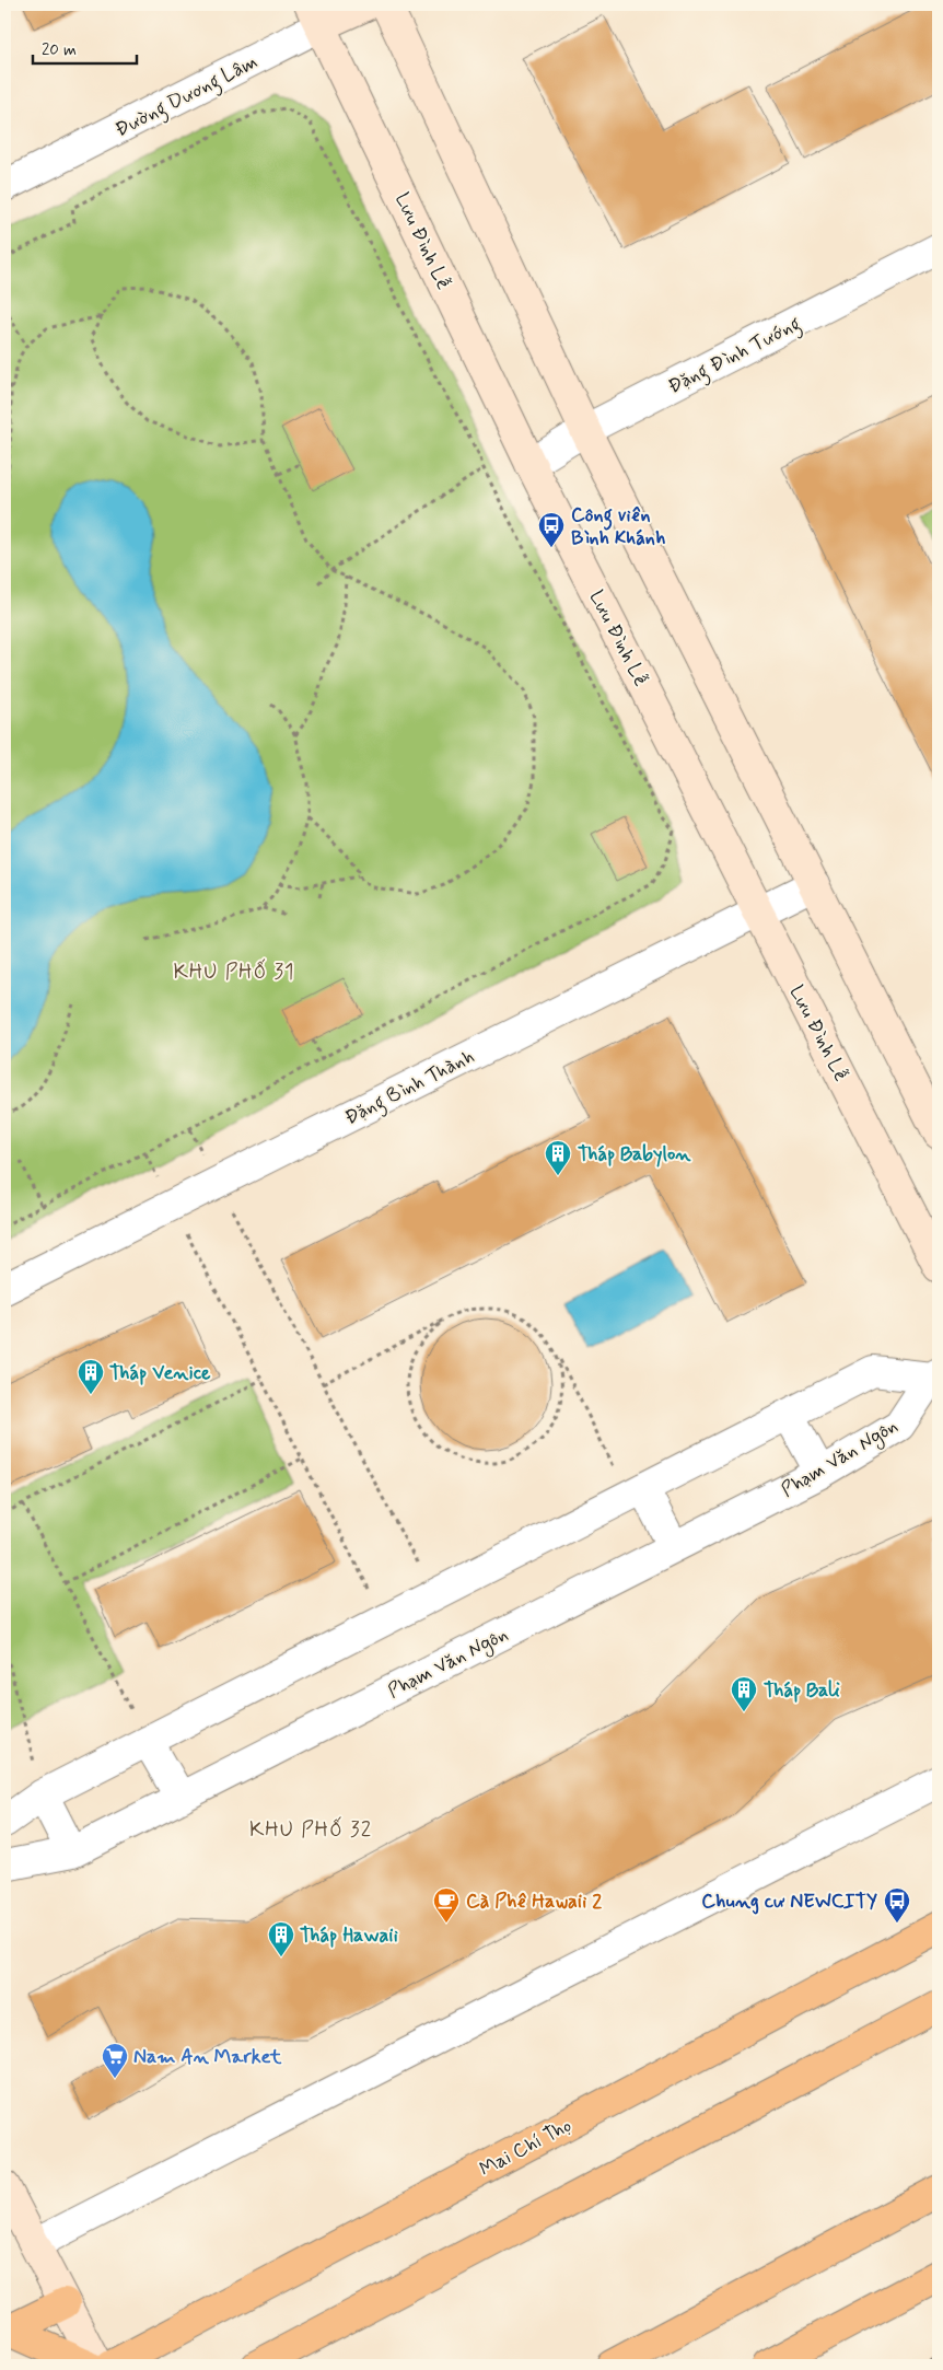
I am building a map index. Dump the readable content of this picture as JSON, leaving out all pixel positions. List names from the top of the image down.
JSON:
{
  "streets": {
    "main road": ["Mai Chí Thọ"],
    "street": [
      "Đường Dương Lâm",
      "Lưu Đình Lễ",
      "Đặng Đình Tướng",
      "Đặng Bình Thành",
      "Phạm Văn Ngôn"
    ]
  },
  "crossings": [
    ["Đường Dương Lâm", "Lưu Đình Lễ"],
    ["Lưu Đình Lễ", "Đặng Đình Tướng"],
    ["Lưu Đình Lễ", "Đặng Bình Thành"]
  ],
  "districts": ["KHU PHỐ 31", "KHU PHỐ 32"],
  "places": {
    "bus stop": ["Công viên Bình Khánh", "Chung cư NEWCITY"],
    "building": [
      "Tháp Babylon",
      "Tháp Venice",
      "Tháp Bali",
      "Tháp Hawaii"
    ],
    "cafe": ["Cà Phê Hawaii 2"],
    "supermarket": ["Nam An Market"]
  },
  "scale_bar": "20 m"
}
